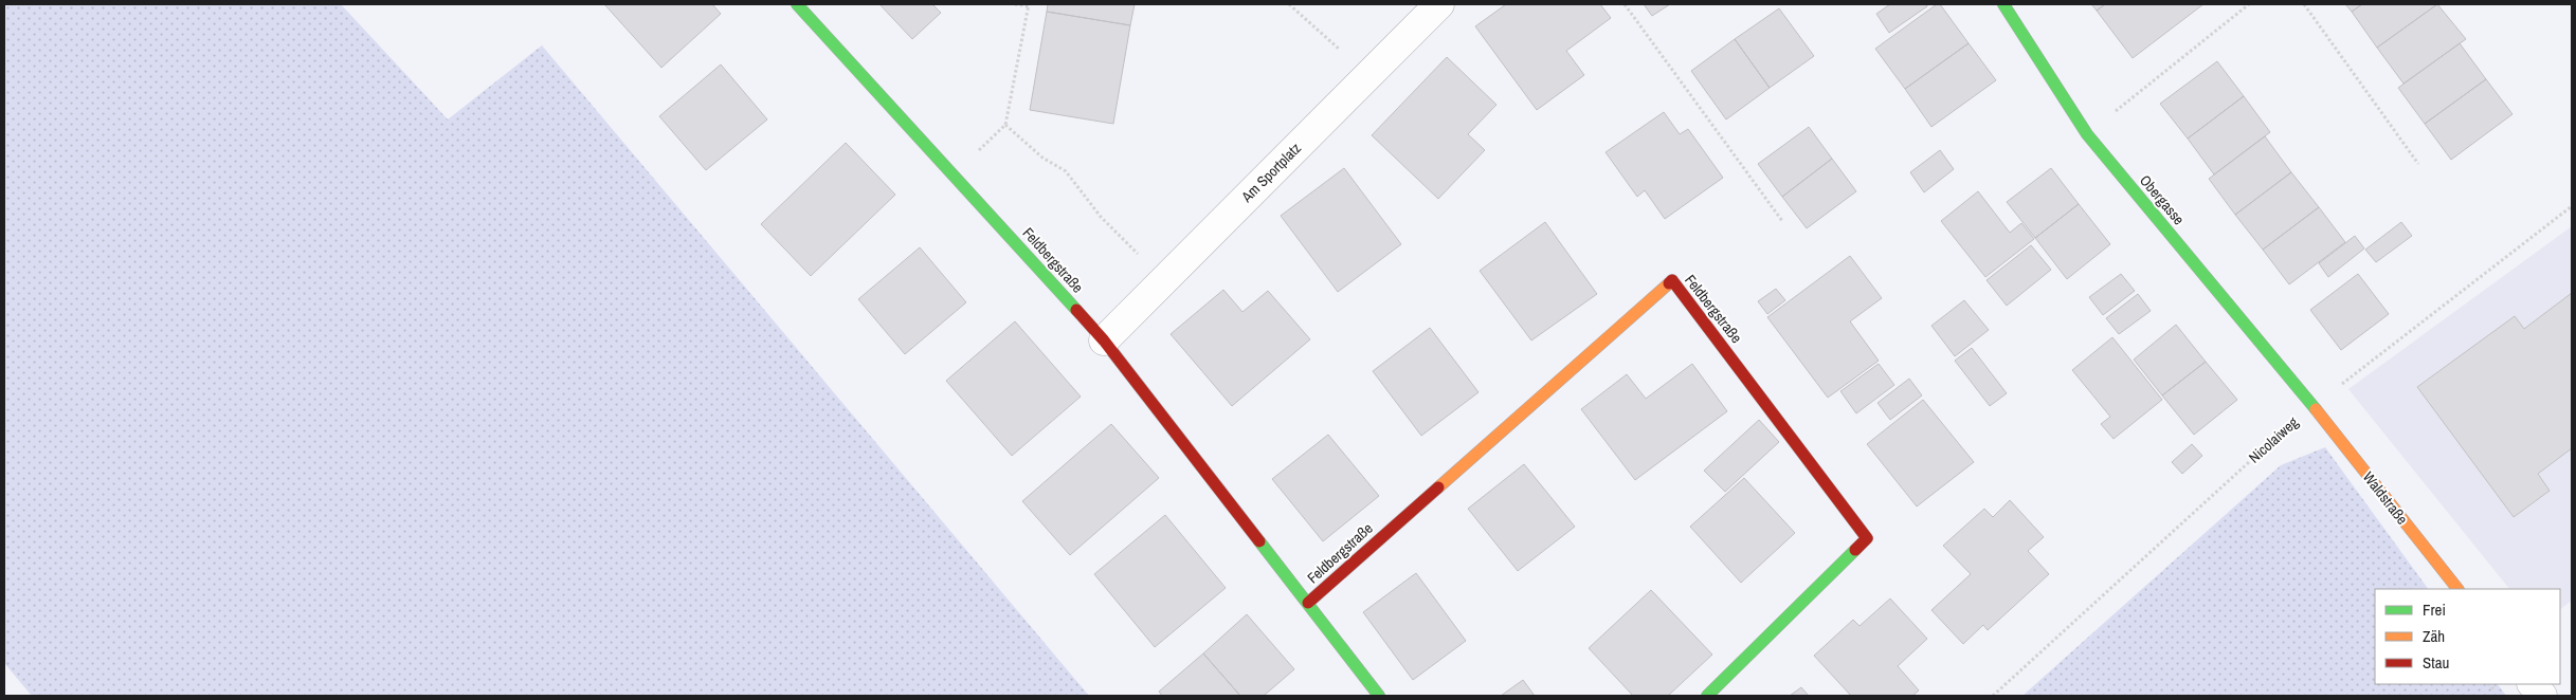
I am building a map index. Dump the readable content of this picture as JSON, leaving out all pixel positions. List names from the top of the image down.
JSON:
{
  "streets": {
    "street": [
      "Am Sportplatz",
      "Obergasse",
      "Feldbergstraße",
      "Waldstraße"
    ],
    "path": ["Nicolaiweg"]
  },
  "crossings": [
    ["Am Sportplatz", "Feldbergstraße"],
    ["Obergasse", "Nicolaiweg"],
    ["Obergasse", "Waldstraße"],
    ["Nicolaiweg", "Waldstraße"]
  ],
  "legend": ["Frei", "Zäh", "Stau"]
}
